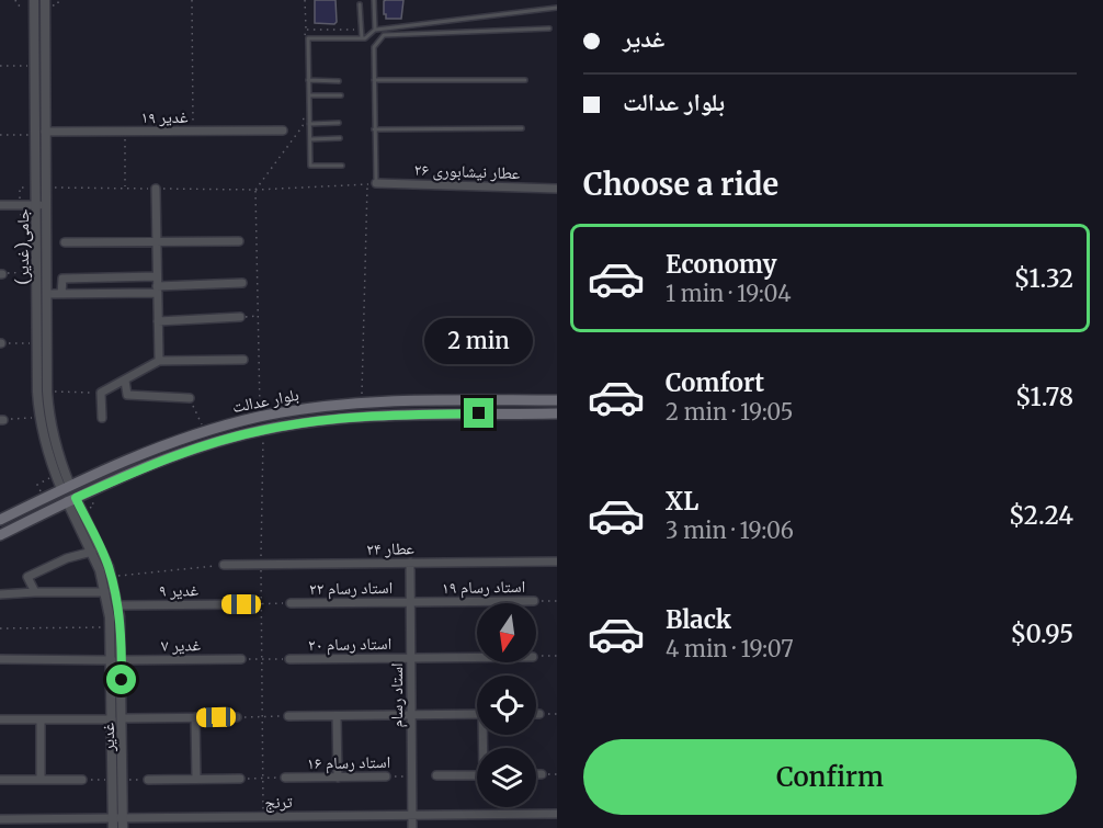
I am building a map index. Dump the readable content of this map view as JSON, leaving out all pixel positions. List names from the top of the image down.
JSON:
{
  "streets": {
    "main road": ["بلوار عدالت"],
    "street": [
      "غدیر ۱۹",
      "عطار نیشابوری ۲۶",
      "جامی(غدیر)",
      "عطار ۲۴",
      "استاد رسام ۱۹",
      "استاد رسام ۲۲",
      "غدیر ۹",
      "استاد رسام ۲۰",
      "غدیر ۷",
      "استاد رسام",
      "غدیر",
      "استاد رسام ۱۶",
      "ترنج"
    ]
  },
  "crossings": [
    ["غدیر ۱۹", "جامی(غدیر)"],
    ["جامی(غدیر)", "بلوار عدالت"],
    ["بلوار عدالت", "غدیر"],
    ["عطار ۲۴", "استاد رسام"],
    ["استاد رسام ۱۹", "استاد رسام ۲۲"],
    ["استاد رسام ۱۹", "استاد رسام"],
    ["استاد رسام ۲۲", "استاد رسام"],
    ["غدیر ۹", "غدیر"],
    ["استاد رسام ۲۰", "استاد رسام"],
    ["غدیر ۷", "غدیر"],
    ["استاد رسام", "استاد رسام ۱۶"],
    ["استاد رسام", "ترنج"],
    ["غدیر", "ترنج"]
  ],
  "north": "bottom",
  "page": {
    "banner": ["غدیر", "بلوار عدالت"],
    "heading": "Choose a ride",
    "list": [
      {
        "name": "Economy",
        "note": "1 min · 19:04",
        "value": "$1.32"
      },
      {
        "name": "Comfort",
        "note": "2 min · 19:05",
        "value": "$1.78"
      },
      {
        "name": "XL",
        "note": "3 min · 19:06",
        "value": "$2.24"
      },
      {
        "name": "Black",
        "note": "4 min · 19:07",
        "value": "$0.95"
      }
    ],
    "bubble": "2 min",
    "buttons": "Confirm"
  }
}
